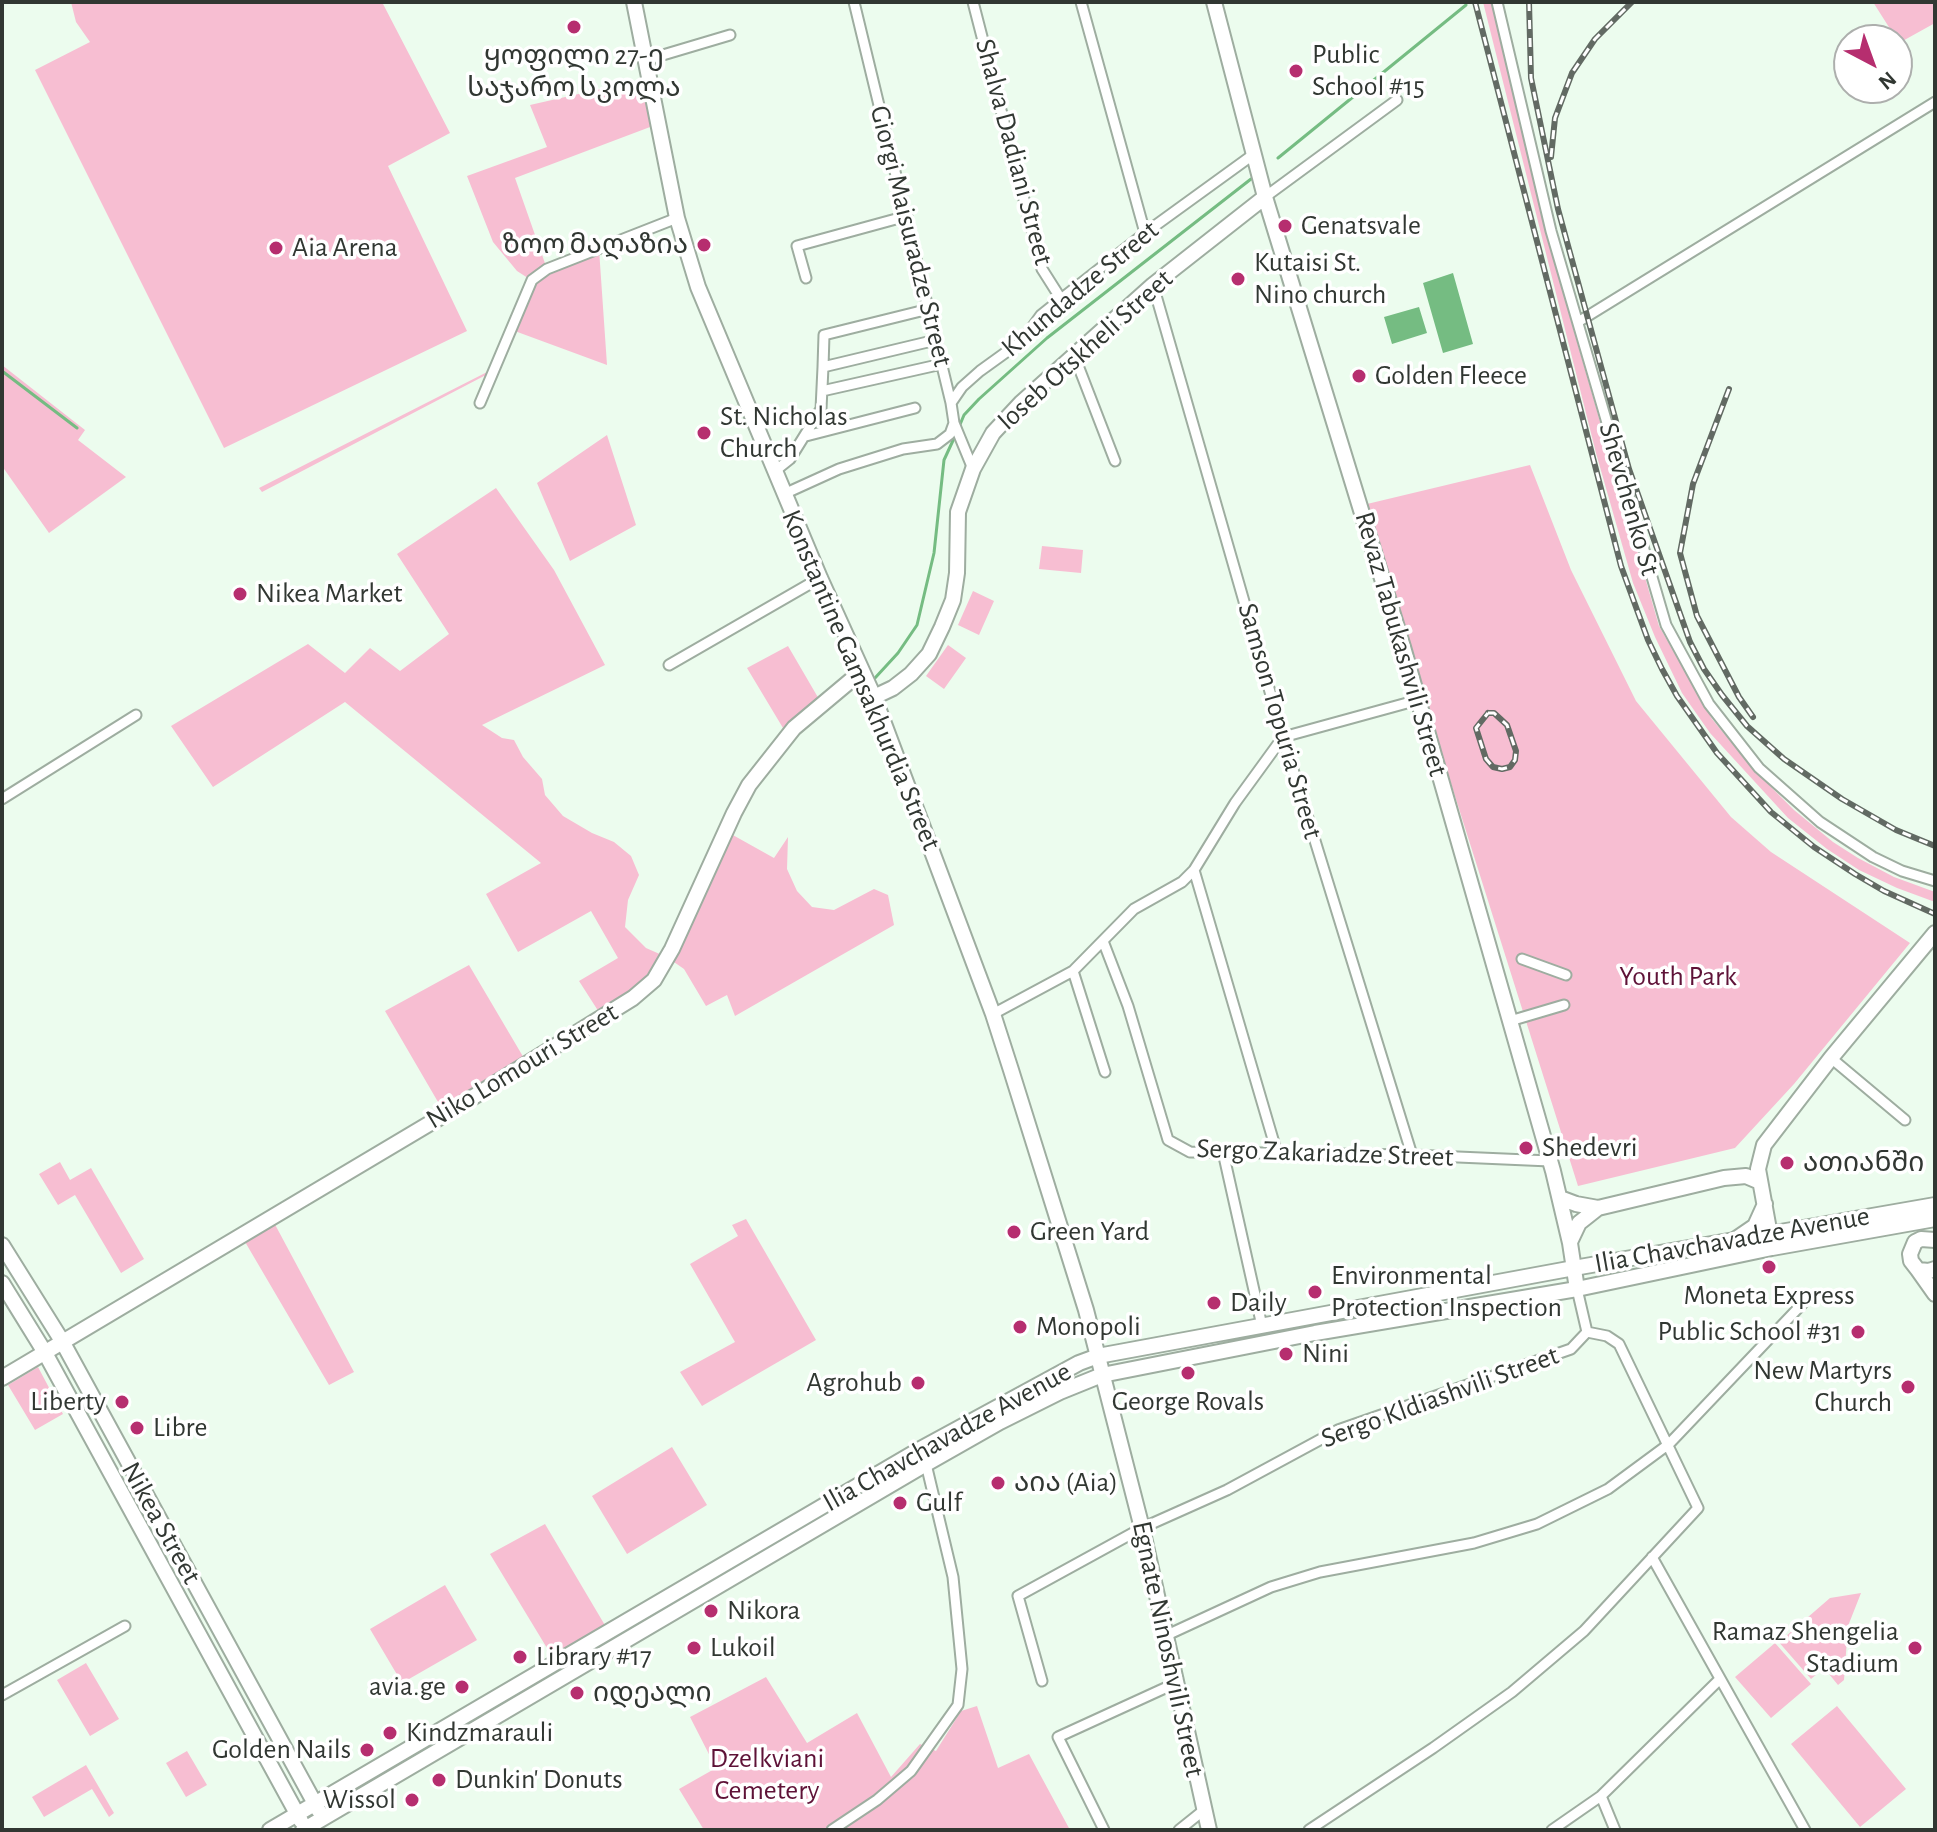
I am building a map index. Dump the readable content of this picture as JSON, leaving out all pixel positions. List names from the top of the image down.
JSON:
{
  "streets": {
    "main road": [
      "Ioseb Otskheli Street",
      "Revaz Tabukashvili Street",
      "Konstantine Gamsakhurdia Street",
      "Niko Lomouri Street",
      "Ilia Chavchavadze Avenue",
      "Nikea Street",
      "Egnate Ninoshvili Street"
    ],
    "street": [
      "Shalva Dadiani Street",
      "Giorgi Maisuradze Street",
      "Khundadze Street",
      "Shevchenko St",
      "Samson Topuria Street",
      "Sergo Zakariadze Street",
      "Sergo Kldiashvili Street"
    ]
  },
  "crossings": [
    ["Shalva Dadiani Street", "Khundadze Street"],
    ["Giorgi Maisuradze Street", "Khundadze Street"],
    ["Giorgi Maisuradze Street", "Ioseb Otskheli Street"],
    ["Khundadze Street", "Revaz Tabukashvili Street"],
    ["Ioseb Otskheli Street", "Revaz Tabukashvili Street"],
    ["Ioseb Otskheli Street", "Konstantine Gamsakhurdia Street"],
    ["Ioseb Otskheli Street", "Samson Topuria Street"],
    ["Revaz Tabukashvili Street", "Sergo Zakariadze Street"],
    ["Revaz Tabukashvili Street", "Ilia Chavchavadze Avenue"],
    ["Konstantine Gamsakhurdia Street", "Niko Lomouri Street"],
    ["Konstantine Gamsakhurdia Street", "Ilia Chavchavadze Avenue"],
    ["Konstantine Gamsakhurdia Street", "Egnate Ninoshvili Street"],
    ["Samson Topuria Street", "Sergo Zakariadze Street"],
    ["Niko Lomouri Street", "Nikea Street"],
    ["Ilia Chavchavadze Avenue", "Nikea Street"],
    ["Ilia Chavchavadze Avenue", "Egnate Ninoshvili Street"],
    ["Sergo Kldiashvili Street", "Egnate Ninoshvili Street"]
  ],
  "parks": ["Youth Park", "Dzelkviani Cemetery"],
  "places": [
    "ყოფილი 27-ე საჯარო სკოლა",
    "Public School #15",
    "Genatsvale",
    "ზოო მაღაზია",
    "Aia Arena",
    "Kutaisi St. Nino church",
    "Golden Fleece",
    "St. Nicholas Church",
    "Nikea Market",
    "Shedevri",
    "ათიანში",
    "Green Yard",
    "Moneta Express",
    "Environmental Protection Inspection",
    "Daily",
    "Monopoli",
    "Public School #31",
    "Nini",
    "George Rovals",
    "Agrohub",
    "New Martyrs Church",
    "Liberty",
    "Libre",
    "აია (Aia)",
    "Gulf",
    "Nikora",
    "Lukoil",
    "Ramaz Shengelia Stadium",
    "Library #17",
    "avia.ge",
    "იდეალი",
    "Kindzmarauli",
    "Golden Nails",
    "Dunkin' Donuts",
    "Wissol"
  ],
  "north": "bottom right"
}
